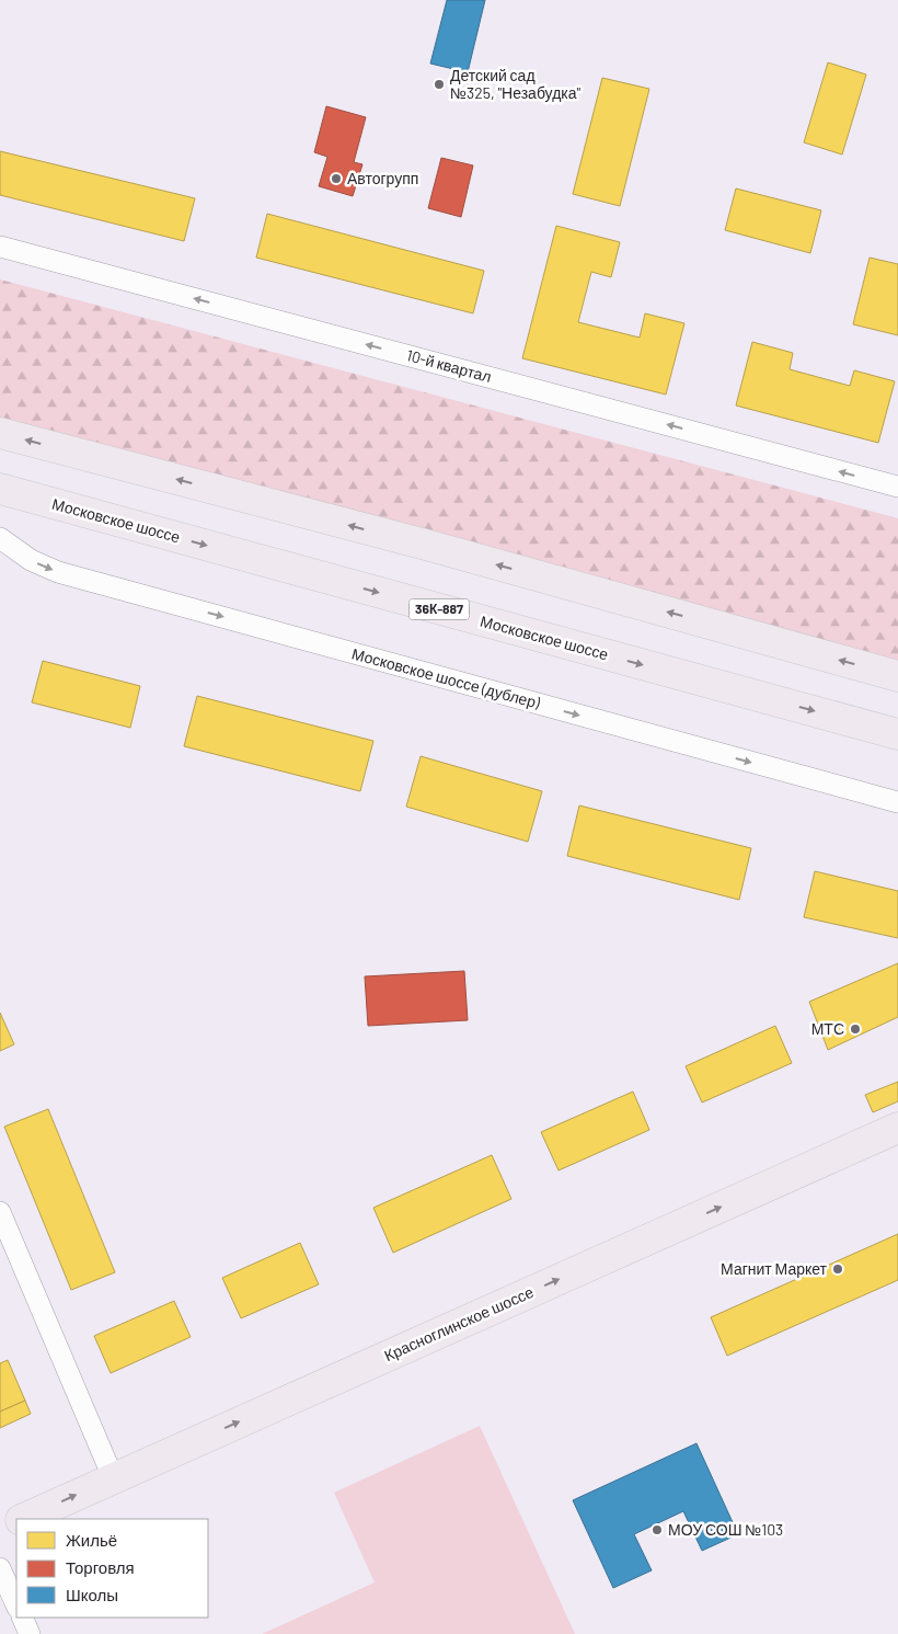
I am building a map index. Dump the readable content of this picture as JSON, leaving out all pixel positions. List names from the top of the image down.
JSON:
{
  "streets": {
    "main road": ["Московское шоссе", "36К-887", "Красноглинское шоссе"],
    "street": ["10-й квартал", "Московское шоссе (дублер)"]
  },
  "one_way": ["10-й квартал", "Московское шоссе (дублер)", "Красноглинское шоссе"],
  "places": [
    "Детский сад №325, \"Незабудка\"",
    "Автогрупп",
    "МТС",
    "Магнит Маркет",
    "МОУ СОШ №103"
  ],
  "legend": ["Жильё", "Торговля", "Школы"]
}
